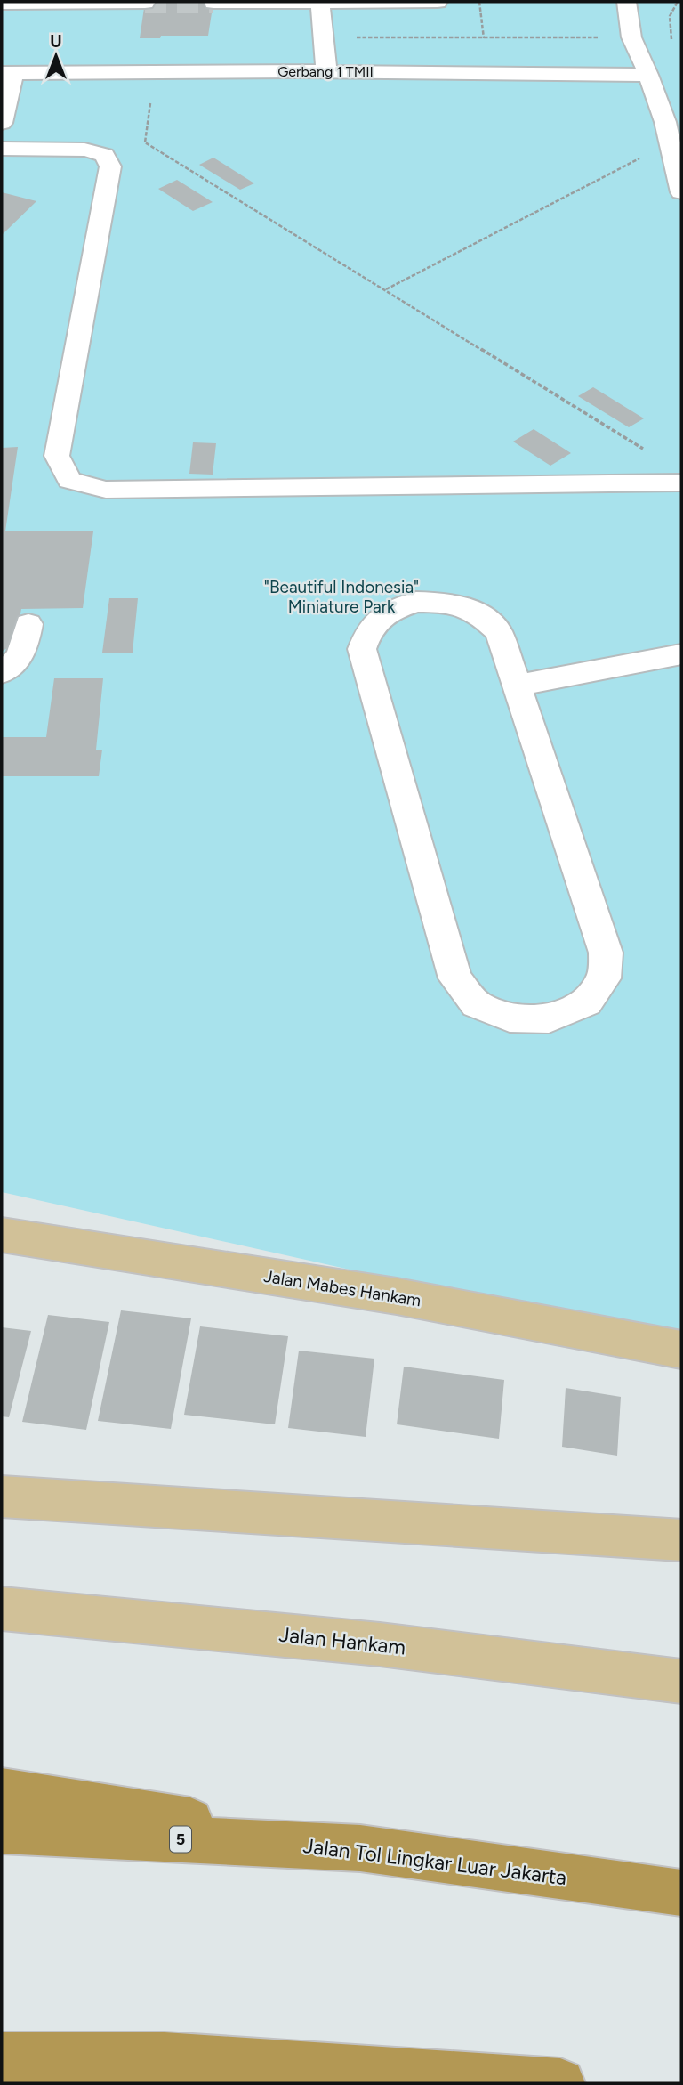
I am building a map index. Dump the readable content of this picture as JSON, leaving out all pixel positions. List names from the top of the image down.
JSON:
{
  "streets": {
    "highway": ["5", "Jalan Tol Lingkar Luar Jakarta"],
    "main road": ["Jalan Mabes Hankam", "Jalan Hankam"],
    "lane": ["Gerbang 1 TMII"]
  },
  "parks": ["\"Beautiful Indonesia\" Miniature Park"],
  "north": "top"
}
